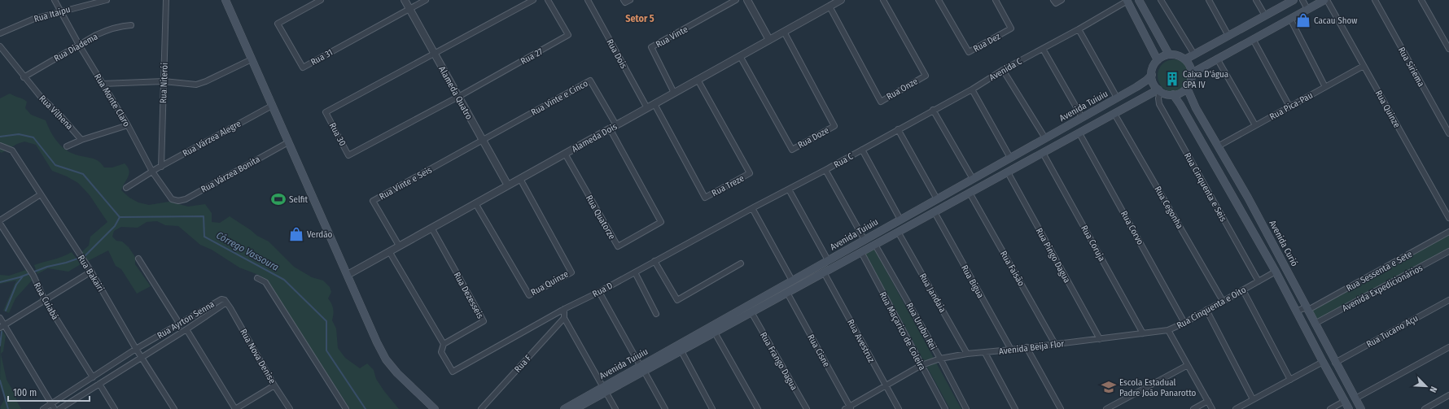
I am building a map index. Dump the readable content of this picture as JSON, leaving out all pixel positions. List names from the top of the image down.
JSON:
{
  "streets": {
    "main road": ["Avenida Tuiuiu", "Avenida Curió"],
    "street": [
      "Rua Itaipu",
      "Rua Vinte",
      "Rua Dez",
      "Rua Diadema",
      "Rua Dois",
      "Rua 27",
      "Rua 31",
      "Rua Siriema",
      "Avenida C",
      "Rua Niterói",
      "Rua Onze",
      "Alameda Quatro",
      "Rua Vinte e Cinco",
      "Rua Monte Claro",
      "Rua Pica-Pau",
      "Rua Quinze",
      "Rua Vilhena",
      "Rua 30",
      "Alameda Dois",
      "Rua Doze",
      "Rua Várzea Alegre",
      "Rua C",
      "Rua Várzea Bonita",
      "Rua Vinte e Seis",
      "Rua Treze",
      "Rua Cinquenta e Seis",
      "Rua Cegonha",
      "Rua Quatorze",
      "Rua Corvo",
      "Rua Coruja",
      "Rua Pingo Dagua",
      "Rua Faisão",
      "Rua Sessenta e Sete",
      "Rua Bakairi",
      "Rua Bigua",
      "Avenida Expedicionários",
      "Rua D",
      "Rua Jandaia",
      "Rua Dezesseis",
      "Rua Cuiabá",
      "Rua Cinquenta e Oito",
      "Rua Ayrton Senna",
      "Rua Urubu Rei",
      "Rua Maçarico de Coleira",
      "Rua Tucano Açu",
      "Rua Avestruz",
      "Avenida Beija Flor",
      "Rua Cisne",
      "Rua Nova Denise",
      "Rua Frango Dagua",
      "Rua F"
    ]
  },
  "crossings": [
    ["Rua Itaipu", "Rua Monte Claro"],
    ["Rua Vinte", "Alameda Dois"],
    ["Rua Diadema", "Rua Monte Claro"],
    ["Rua Diadema", "Rua Vilhena"],
    ["Rua Dois", "Alameda Dois"],
    ["Rua 27", "Alameda Quatro"],
    ["Rua 27", "Rua 30"],
    ["Rua 31", "Alameda Quatro"],
    ["Avenida C", "Rua C"],
    ["Rua Niterói", "Rua Várzea Alegre"],
    ["Rua Onze", "Alameda Dois"],
    ["Alameda Quatro", "Rua Vinte e Cinco"],
    ["Alameda Quatro", "Rua 30"],
    ["Alameda Quatro", "Alameda Dois"],
    ["Alameda Quatro", "Rua Vinte e Seis"],
    ["Rua Vinte e Cinco", "Alameda Dois"],
    ["Rua Vinte e Cinco", "Rua Vinte e Seis"],
    ["Rua Monte Claro", "Rua Várzea Alegre"],
    ["Rua Monte Claro", "Rua Várzea Bonita"],
    ["Avenida Tuiuiu", "Rua Cinquenta e Seis"],
    ["Avenida Tuiuiu", "Rua Cegonha"],
    ["Avenida Tuiuiu", "Rua Corvo"],
    ["Avenida Tuiuiu", "Rua Coruja"],
    ["Avenida Tuiuiu", "Avenida Curió"],
    ["Avenida Tuiuiu", "Rua Pingo Dagua"],
    ["Avenida Tuiuiu", "Rua Faisão"],
    ["Avenida Tuiuiu", "Rua Bigua"],
    ["Avenida Tuiuiu", "Rua Jandaia"],
    ["Avenida Tuiuiu", "Rua Urubu Rei"],
    ["Avenida Tuiuiu", "Rua Maçarico de Coleira"],
    ["Avenida Tuiuiu", "Rua Avestruz"],
    ["Avenida Tuiuiu", "Rua Cisne"],
    ["Avenida Tuiuiu", "Rua Frango Dagua"],
    ["Rua Pica-Pau", "Rua Quinze"],
    ["Rua Pica-Pau", "Avenida Curió"],
    ["Rua Quinze", "Alameda Dois"],
    ["Alameda Dois", "Rua Doze"],
    ["Alameda Dois", "Rua Vinte e Seis"],
    ["Alameda Dois", "Rua Treze"],
    ["Alameda Dois", "Rua Quatorze"],
    ["Alameda Dois", "Rua Dezesseis"],
    ["Rua C", "Rua D"],
    ["Rua Cinquenta e Seis", "Avenida Curió"],
    ["Rua Cinquenta e Seis", "Rua Cinquenta e Oito"],
    ["Rua Cegonha", "Rua Cinquenta e Oito"],
    ["Rua Corvo", "Rua Cinquenta e Oito"],
    ["Rua Coruja", "Rua Cinquenta e Oito"],
    ["Rua Coruja", "Avenida Beija Flor"],
    ["Avenida Curió", "Rua Sessenta e Sete"],
    ["Avenida Curió", "Avenida Expedicionários"],
    ["Avenida Curió", "Rua Tucano Açu"],
    ["Rua Pingo Dagua", "Avenida Beija Flor"],
    ["Rua Faisão", "Avenida Beija Flor"],
    ["Rua Bakairi", "Rua Ayrton Senna"],
    ["Rua Bigua", "Avenida Beija Flor"],
    ["Rua D", "Rua Dezesseis"],
    ["Rua Jandaia", "Avenida Beija Flor"],
    ["Rua Cuiabá", "Rua Ayrton Senna"],
    ["Rua Cinquenta e Oito", "Avenida Beija Flor"],
    ["Rua Ayrton Senna", "Rua Nova Denise"],
    ["Rua Urubu Rei", "Avenida Beija Flor"],
    ["Rua Maçarico de Coleira", "Avenida Beija Flor"]
  ],
  "districts": ["Setor 5"],
  "water": ["Córrego Vassoura"],
  "places": {
    "shop": ["Cacau Show", "Verdão"],
    "building": ["Caixa D'água CPA IV"],
    "sports": ["Selfit"],
    "school or university": ["Escola Estadual Padre João Panarotto"]
  },
  "scale_bar": "100 m",
  "north": "bottom right"
}
